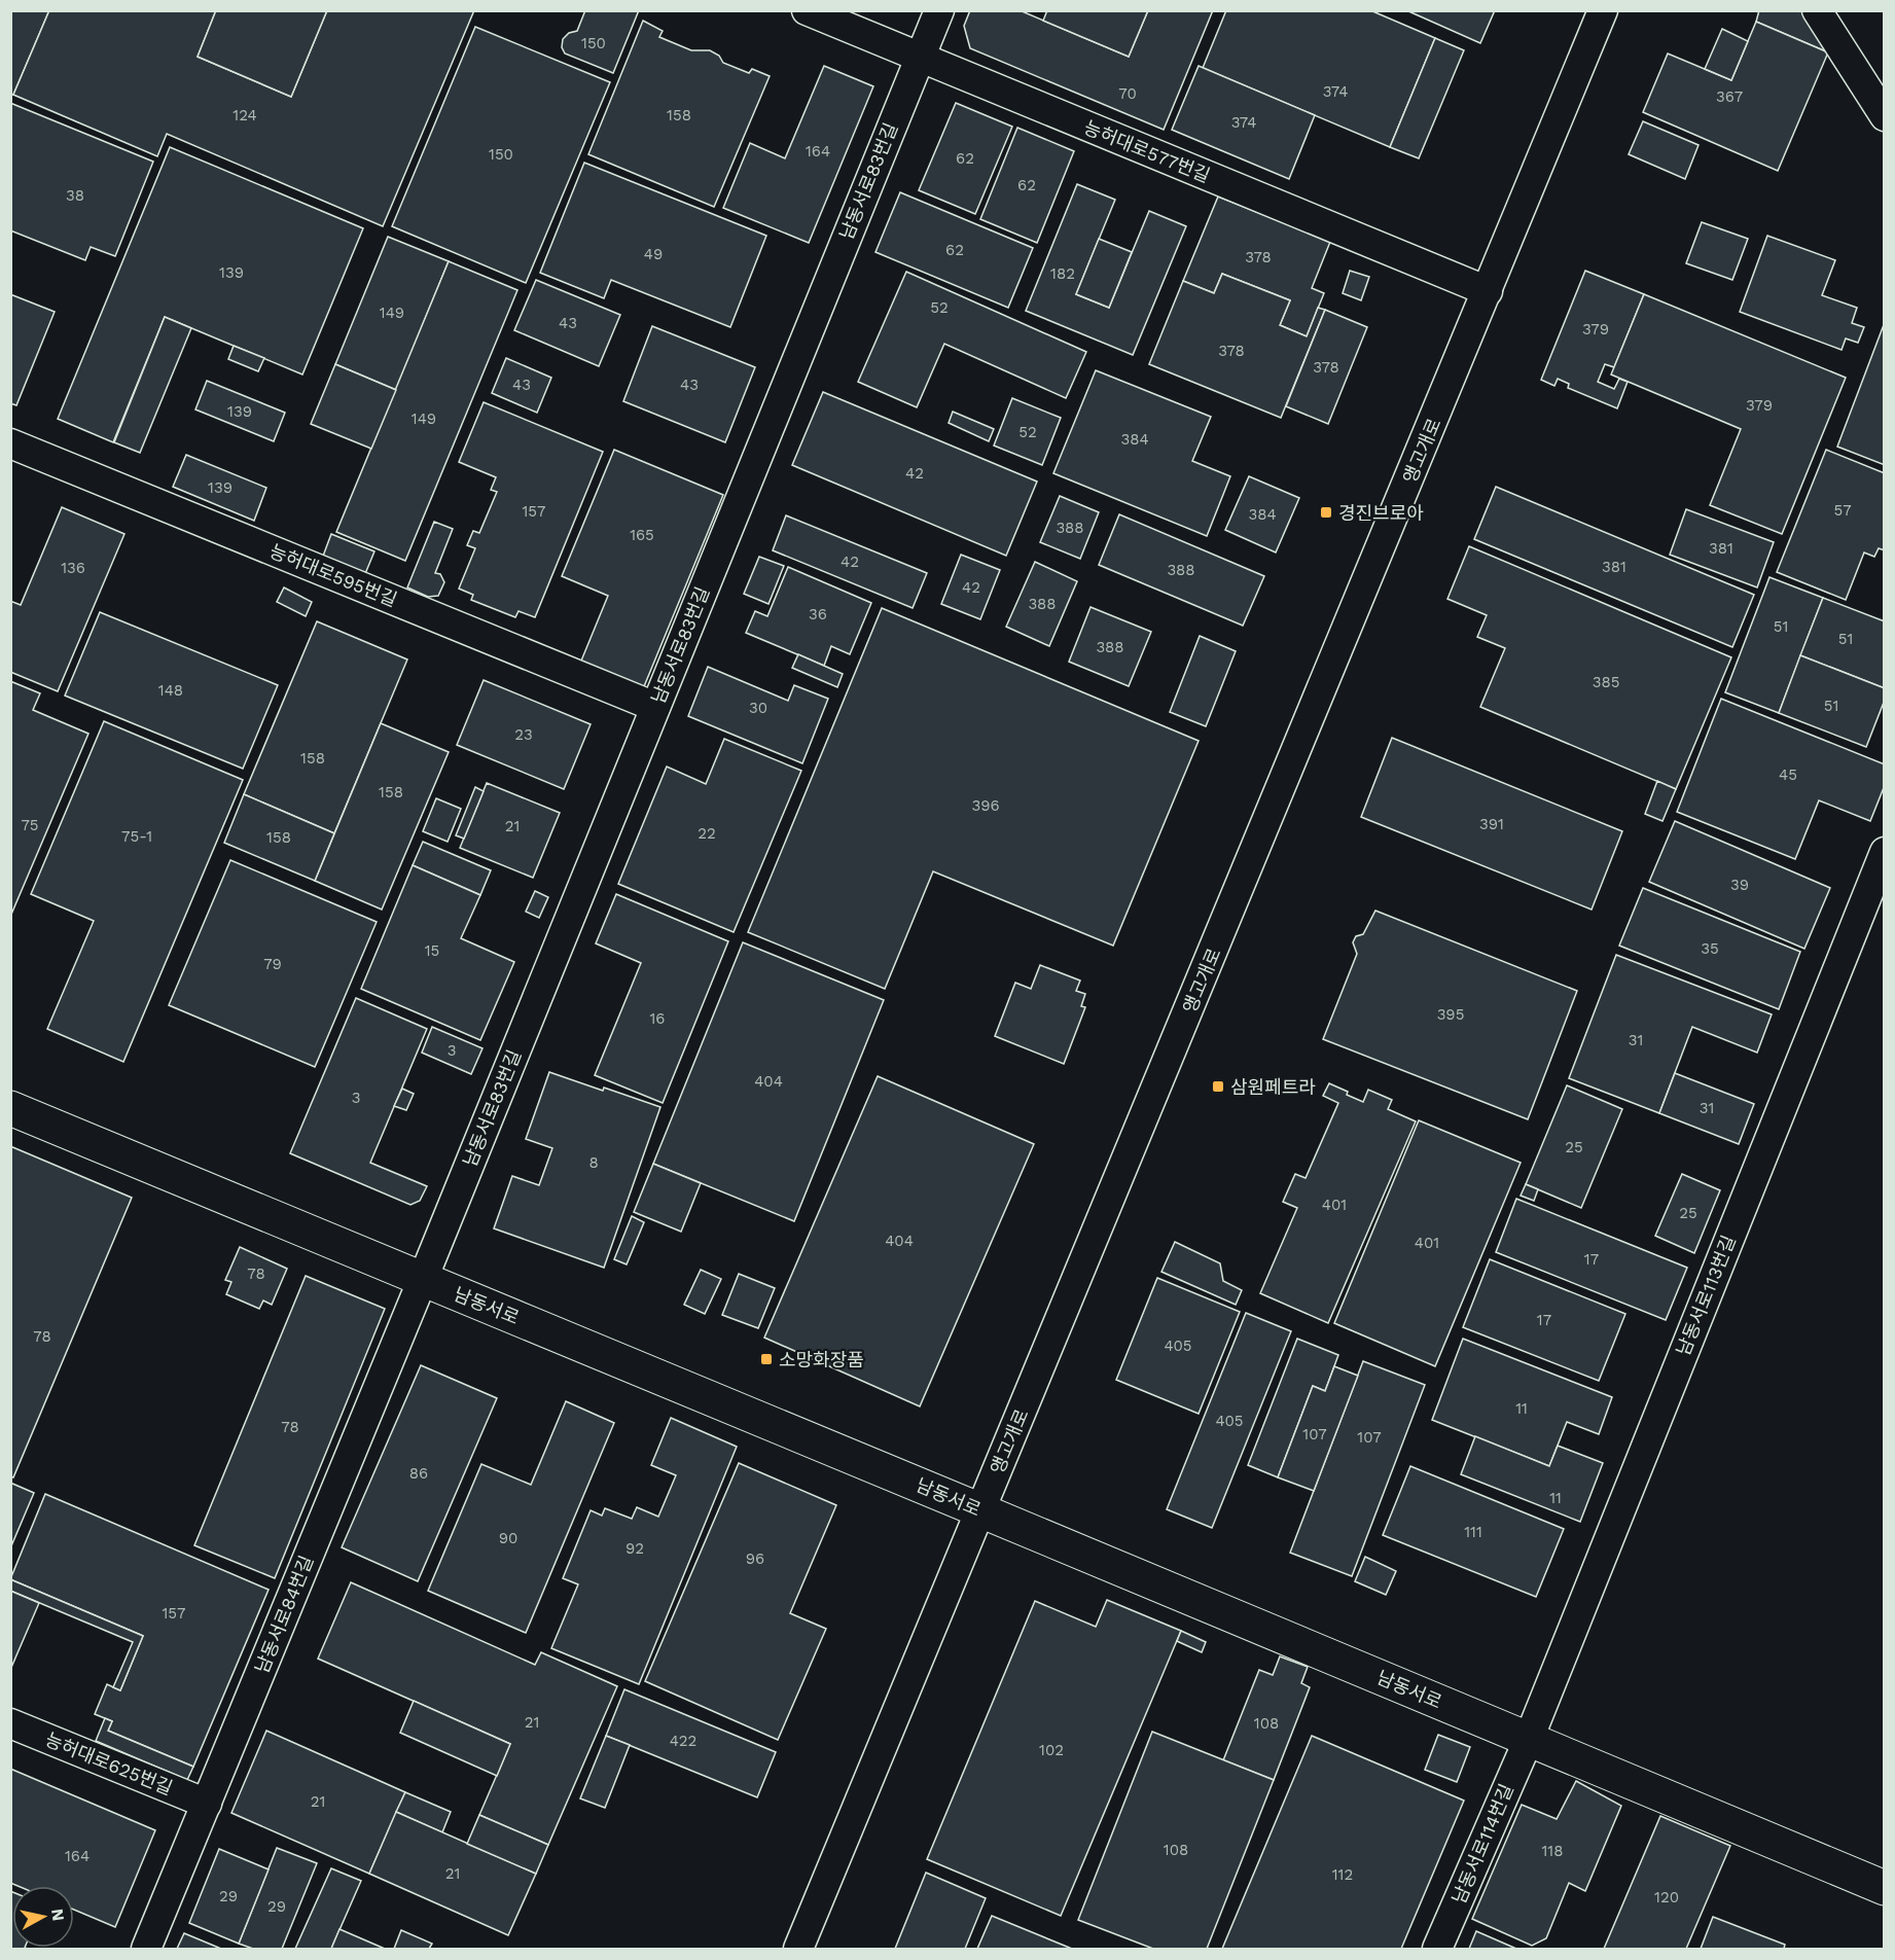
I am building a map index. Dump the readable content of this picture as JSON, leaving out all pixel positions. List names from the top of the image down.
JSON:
{
  "streets": {
    "main road": ["남동서로"],
    "street": [
      "능허대로577번길",
      "남동서로83번길",
      "앵고개로",
      "능허대로595번길",
      "남동서로113번길",
      "남동서로84번길",
      "능허대로625번길",
      "남동서로114번길"
    ]
  },
  "crossings": [
    ["능허대로577번길", "남동서로83번길"],
    ["능허대로577번길", "앵고개로"],
    ["남동서로83번길", "능허대로595번길"],
    ["남동서로83번길", "남동서로"],
    ["남동서로83번길", "남동서로84번길"],
    ["앵고개로", "남동서로"],
    ["남동서로113번길", "남동서로"],
    ["남동서로113번길", "남동서로114번길"],
    ["남동서로", "남동서로84번길"],
    ["남동서로", "남동서로114번길"],
    ["남동서로84번길", "능허대로625번길"]
  ],
  "places": {
    "transit": ["경진브로아", "삼원페트라", "소망화장품"]
  },
  "house_numbers": [
    "150",
    "374",
    "70",
    "367",
    "124",
    "158",
    "374",
    "164",
    "150",
    "62",
    "62",
    "38",
    "62",
    "49",
    "378",
    "139",
    "182",
    "52",
    "149",
    "43",
    "379",
    "378",
    "378",
    "43",
    "43",
    "379",
    "139",
    "149",
    "52",
    "384",
    "42",
    "139",
    "57",
    "157",
    "384",
    "388",
    "165",
    "381",
    "42",
    "381",
    "136",
    "388",
    "42",
    "388",
    "36",
    "51",
    "51",
    "388",
    "385",
    "148",
    "51",
    "30",
    "23",
    "158",
    "45",
    "158",
    "396",
    "391",
    "75",
    "21",
    "22",
    "75-1",
    "158",
    "39",
    "35",
    "15",
    "79",
    "395",
    "16",
    "31",
    "3",
    "404",
    "3",
    "31",
    "25",
    "8",
    "401",
    "25",
    "404",
    "401",
    "17",
    "78",
    "17",
    "78",
    "405",
    "11",
    "405",
    "78",
    "107",
    "107",
    "86",
    "11",
    "111",
    "90",
    "92",
    "96",
    "157",
    "21",
    "108",
    "422",
    "102",
    "21",
    "108",
    "118",
    "164",
    "21",
    "112",
    "29",
    "120",
    "29"
  ],
  "north": "right"
}
